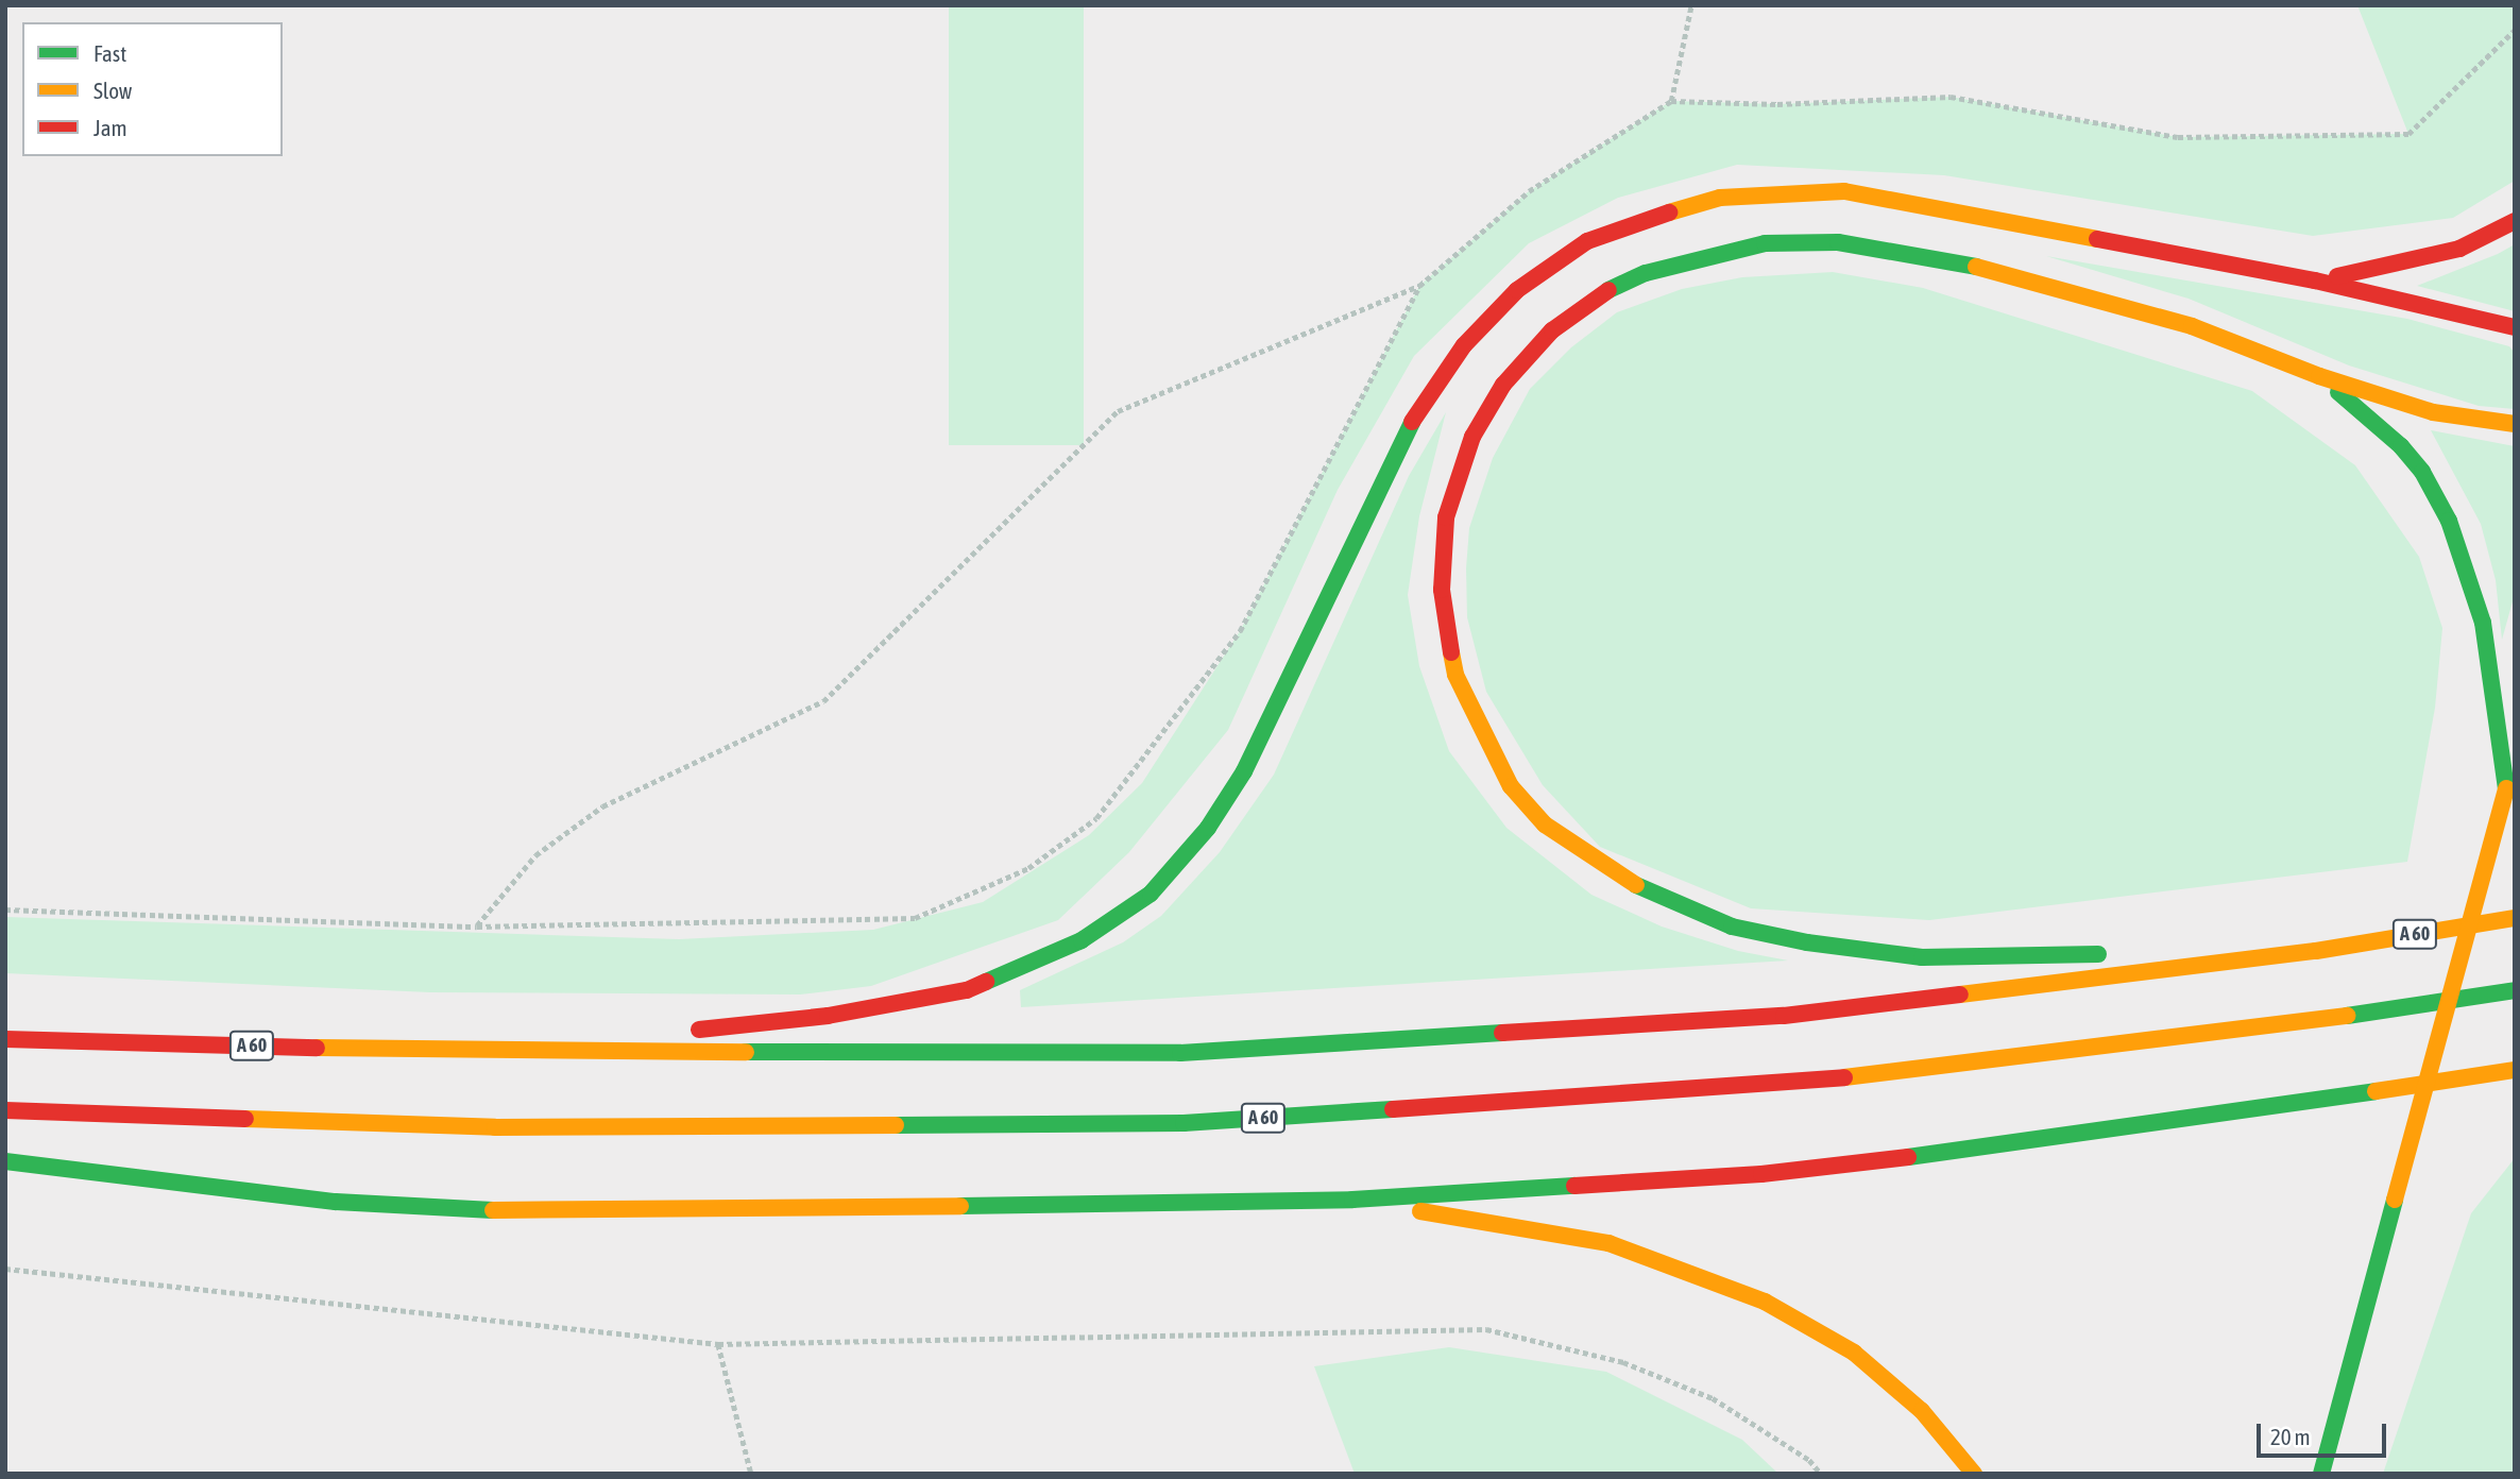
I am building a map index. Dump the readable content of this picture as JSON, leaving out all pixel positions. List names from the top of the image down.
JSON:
{
  "streets": {
    "main road": ["A 60"]
  },
  "legend": ["Fast", "Slow", "Jam"],
  "scale_bar": "20 m"
}
